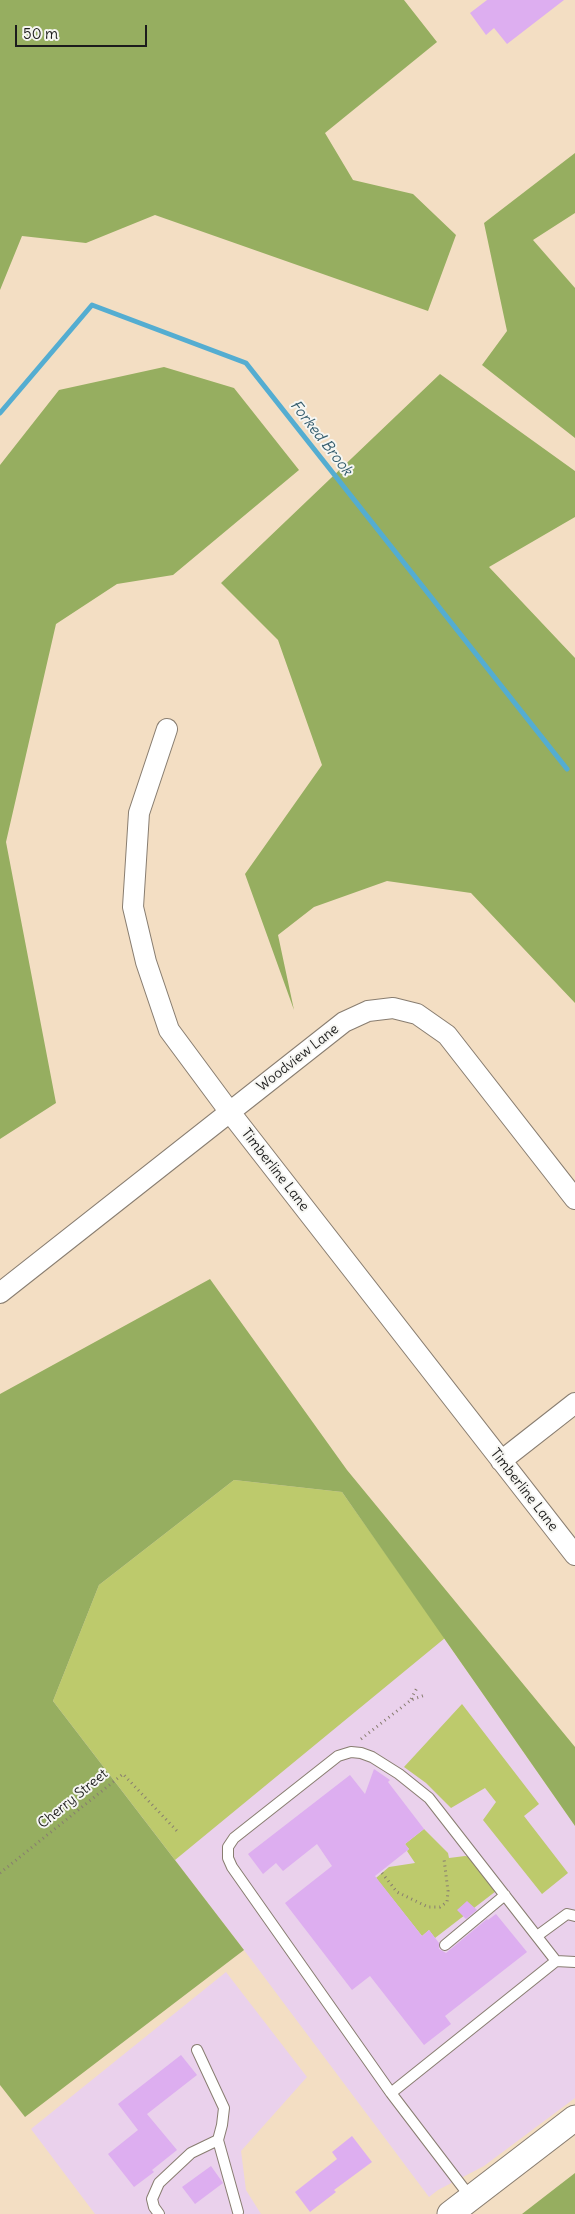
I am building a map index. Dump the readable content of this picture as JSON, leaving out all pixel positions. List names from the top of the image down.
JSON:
{
  "streets": {
    "street": ["Woodview Lane", "Timberline Lane"],
    "path": ["Cherry Street"]
  },
  "crossings": [
    ["Woodview Lane", "Timberline Lane"]
  ],
  "water": ["Forked Brook"],
  "scale_bar": "50 m"
}
